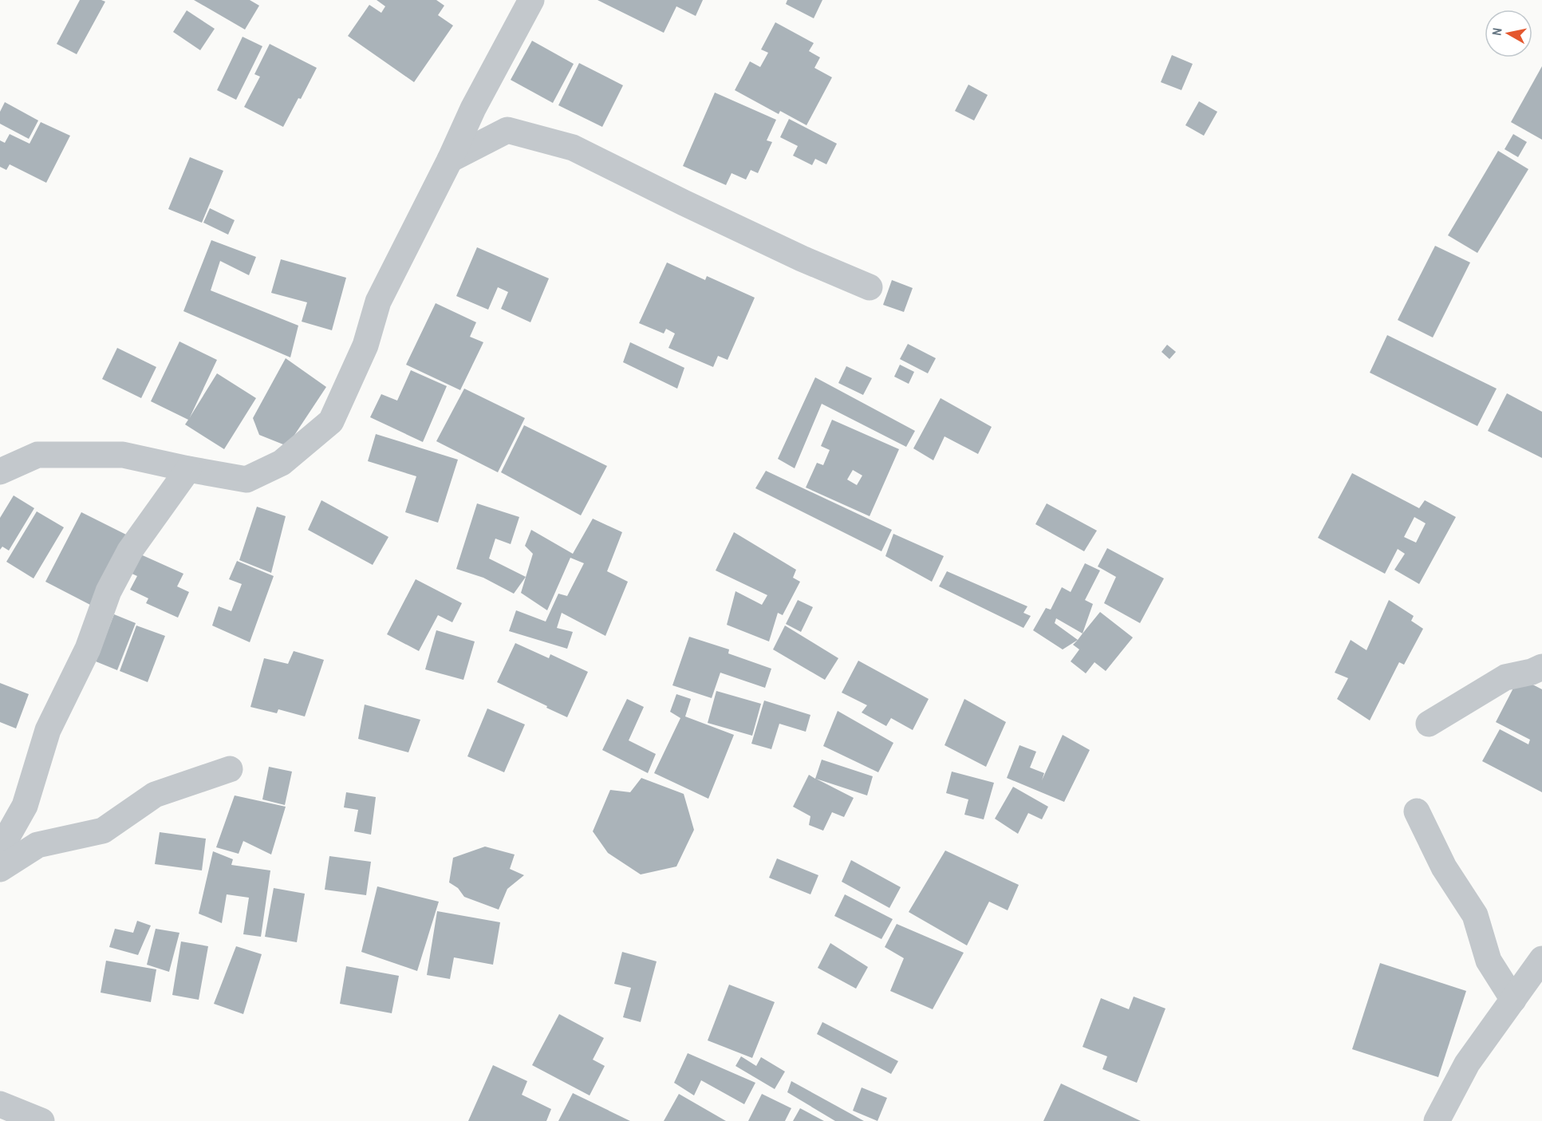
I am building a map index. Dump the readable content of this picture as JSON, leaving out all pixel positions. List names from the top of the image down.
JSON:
{
  "north": "left"
}
